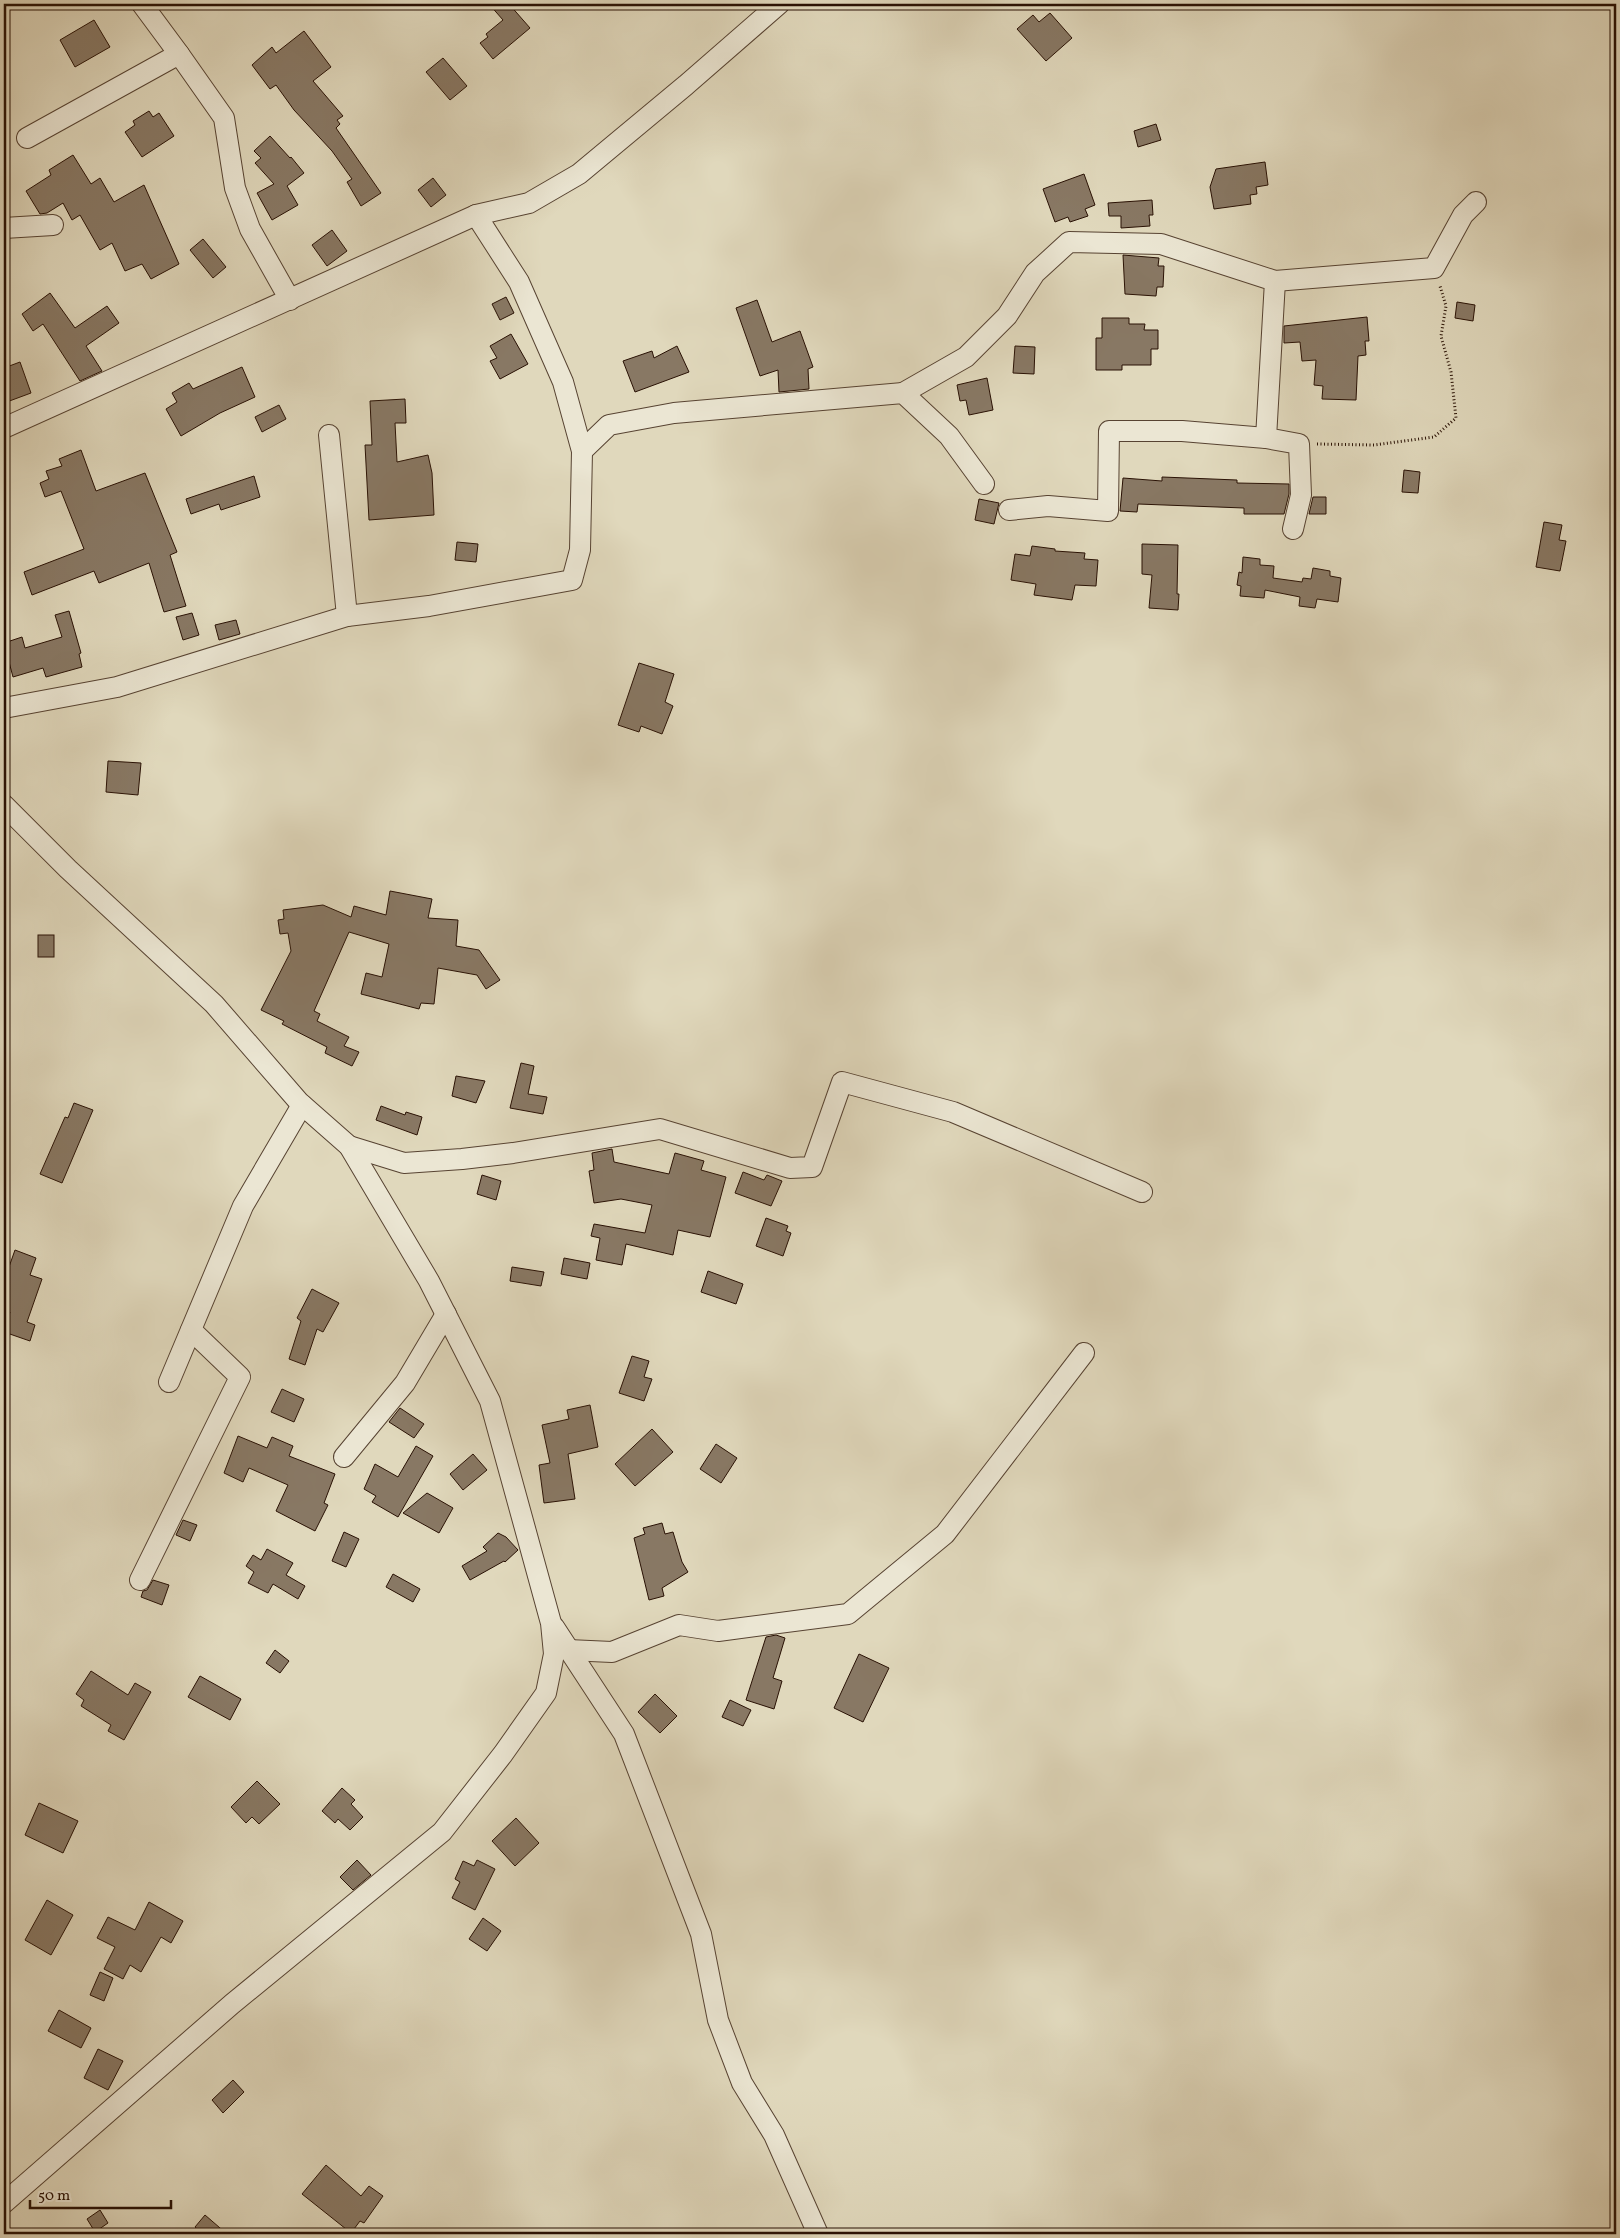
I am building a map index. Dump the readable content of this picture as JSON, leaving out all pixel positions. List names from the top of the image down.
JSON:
{
  "scale_bar": "50 m"
}
